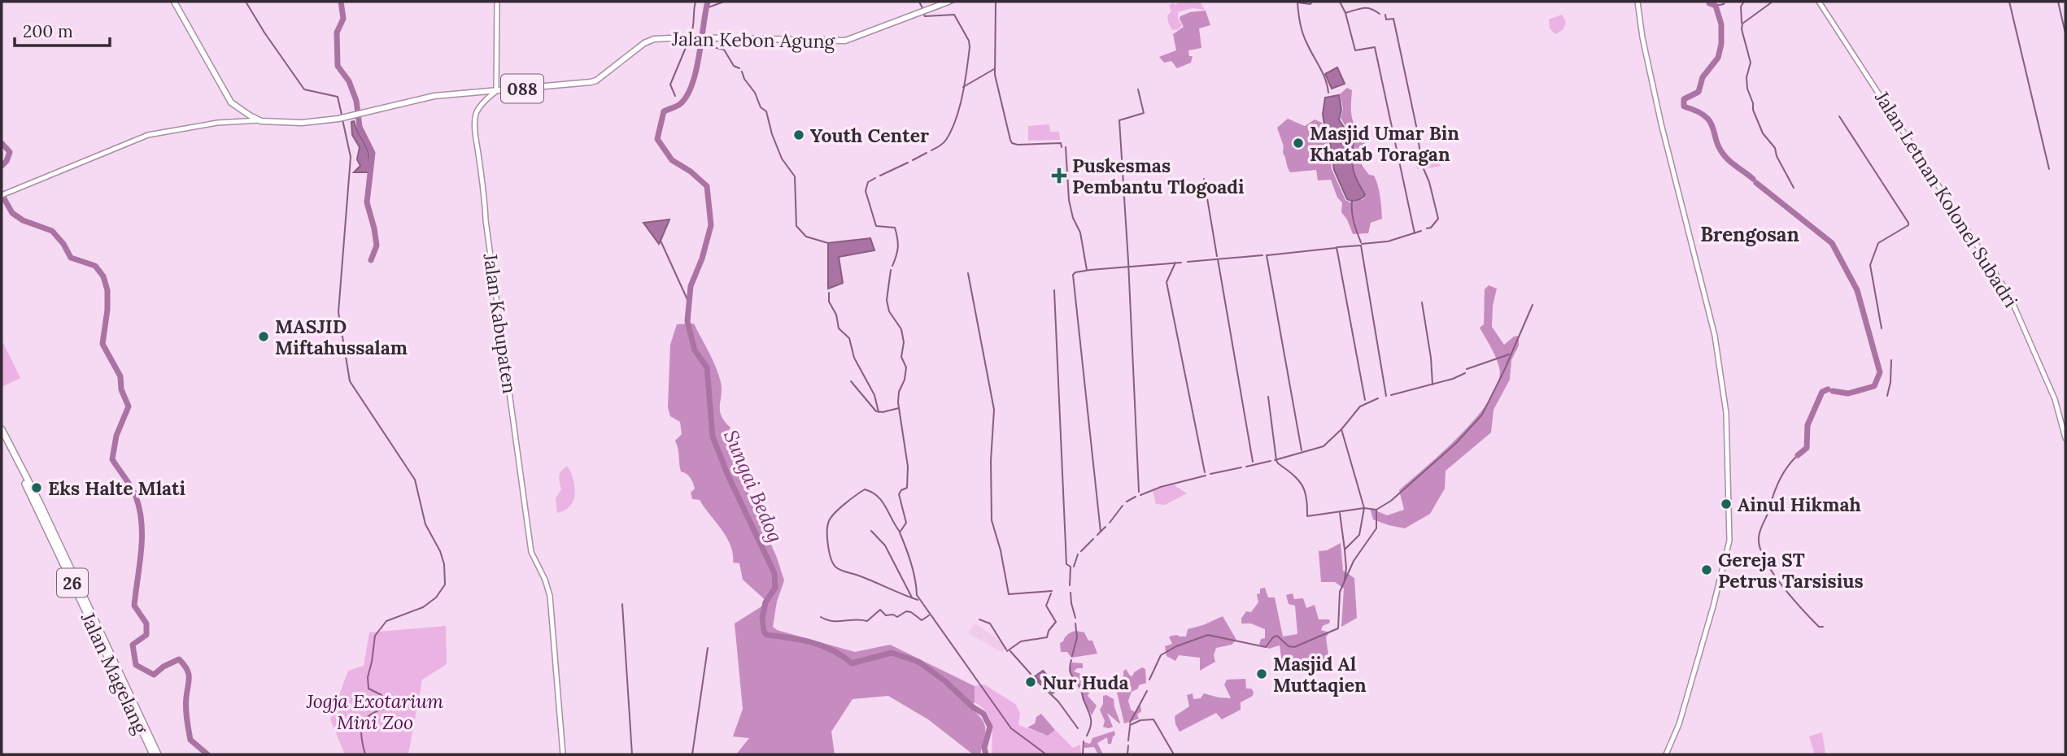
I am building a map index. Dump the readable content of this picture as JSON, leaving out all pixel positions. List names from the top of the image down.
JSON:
{
  "streets": {
    "highway": ["26", "Jalan Magelang"],
    "main road": [
      "Jalan Kebon Agung",
      "088",
      "Jalan Letnan Kolonel Subadri",
      "Jalan Kabupaten"
    ]
  },
  "crossings": [
    ["Jalan Kebon Agung", "Jalan Kabupaten"]
  ],
  "districts": ["Brengosan"],
  "water": ["Sungai Bedog"],
  "parks": ["Jogja Exotarium Mini Zoo"],
  "places": {
    "other": [
      "Youth Center",
      "Masjid Umar Bin Khatab Toragan",
      "MASJID Miftahussalam",
      "Eks Halte Mlati",
      "Ainul Hikmah",
      "Gereja ST Petrus Tarsisius",
      "Masjid Al Muttaqien",
      "Nur Huda"
    ],
    "health": ["Puskesmas Pembantu Tlogoadi"]
  },
  "scale_bar": "200 m"
}
